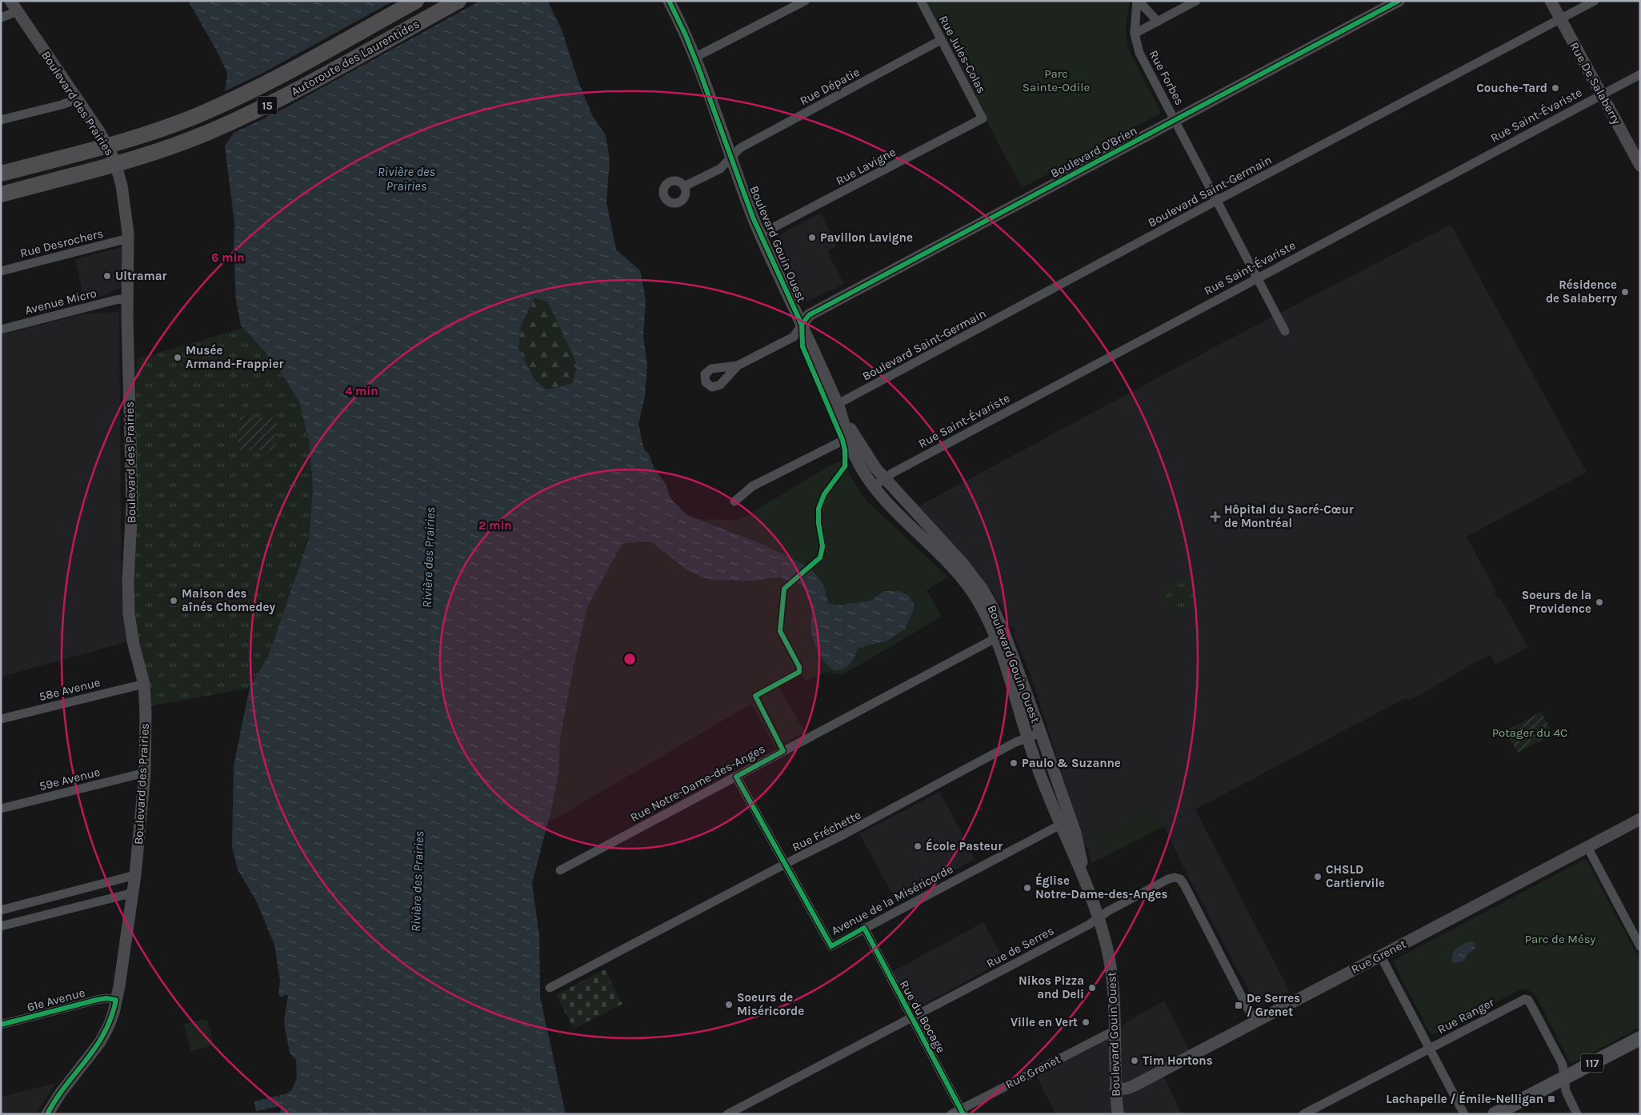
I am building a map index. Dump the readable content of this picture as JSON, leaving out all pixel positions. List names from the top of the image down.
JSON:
{
  "streets": {
    "highway": ["Autoroute des Laurentides", "15"],
    "main road": ["117"],
    "street": [
      "Rue Jules-Colas",
      "Rue Forbes",
      "Rue De Salaberry",
      "Rue Dépatie",
      "Boulevard des Prairies",
      "Rue Saint-Évariste",
      "Boulevard O'Brien",
      "Rue Lavigne",
      "Boulevard Saint-Germain",
      "Rue Desrochers",
      "Boulevard Gouin Ouest",
      "Avenue Micro",
      "58e Avenue",
      "59e Avenue",
      "Rue Notre-Dame-des-Anges",
      "Rue Fréchette",
      "Avenue de la Miséricorde",
      "Rue de Serres",
      "Rue Grenet",
      "61e Avenue",
      "Rue Ranger",
      "Rue du Bocage"
    ]
  },
  "crossings": [
    ["Rue Jules-Colas", "Rue Dépatie"],
    ["Rue Jules-Colas", "Rue Lavigne"],
    ["Rue Forbes", "Rue Saint-Évariste"],
    ["Rue Forbes", "Boulevard O'Brien"],
    ["Rue Forbes", "Boulevard Saint-Germain"],
    ["Rue De Salaberry", "Rue Saint-Évariste"],
    ["Rue De Salaberry", "Boulevard Saint-Germain"],
    ["Rue Dépatie", "Boulevard Gouin Ouest"],
    ["Boulevard des Prairies", "Rue Desrochers"],
    ["Boulevard des Prairies", "Avenue Micro"],
    ["Boulevard des Prairies", "58e Avenue"],
    ["Boulevard des Prairies", "59e Avenue"],
    ["Boulevard des Prairies", "61e Avenue"],
    ["Rue Saint-Évariste", "Boulevard Gouin Ouest"],
    ["Boulevard O'Brien", "Boulevard Gouin Ouest"],
    ["Rue Lavigne", "Boulevard Gouin Ouest"],
    ["Boulevard Saint-Germain", "Boulevard Gouin Ouest"],
    ["Boulevard Gouin Ouest", "Rue Notre-Dame-des-Anges"],
    ["Boulevard Gouin Ouest", "Rue Fréchette"],
    ["Boulevard Gouin Ouest", "Avenue de la Miséricorde"],
    ["Boulevard Gouin Ouest", "Rue de Serres"],
    ["Boulevard Gouin Ouest", "Rue Grenet"],
    ["Rue Fréchette", "Avenue de la Miséricorde"],
    ["Avenue de la Miséricorde", "Rue du Bocage"],
    ["Rue de Serres", "Rue Grenet"],
    ["Rue de Serres", "Rue du Bocage"],
    ["Rue Grenet", "Rue du Bocage"],
    ["Rue Ranger", "117"]
  ],
  "water": ["Rivière des Prairies"],
  "parks": ["Parc Sainte-Odile", "Potager du 4C", "Parc de Mésy"],
  "places": {
    "other": [
      "Couche-Tard",
      "Pavillon Lavigne",
      "Ultramar",
      "Résidence de Salaberry",
      "Musée Armand-Frappier",
      "Maison des aînés Chomedey",
      "Soeurs de la Providence",
      "Paulo & Suzanne",
      "École Pasteur",
      "CHSLD Cartiervile",
      "Église Notre-Dame-des-Anges",
      "Nikos Pizza and Deli",
      "Soeurs de Miséricorde",
      "Ville en Vert",
      "Tim Hortons"
    ],
    "health": ["Hôpital du Sacré-Cœur de Montréal"],
    "transit": ["De Serres / Grenet", "Lachapelle / Émile-Nelligan"]
  },
  "rings": ["6 min", "4 min", "2 min"]
}
